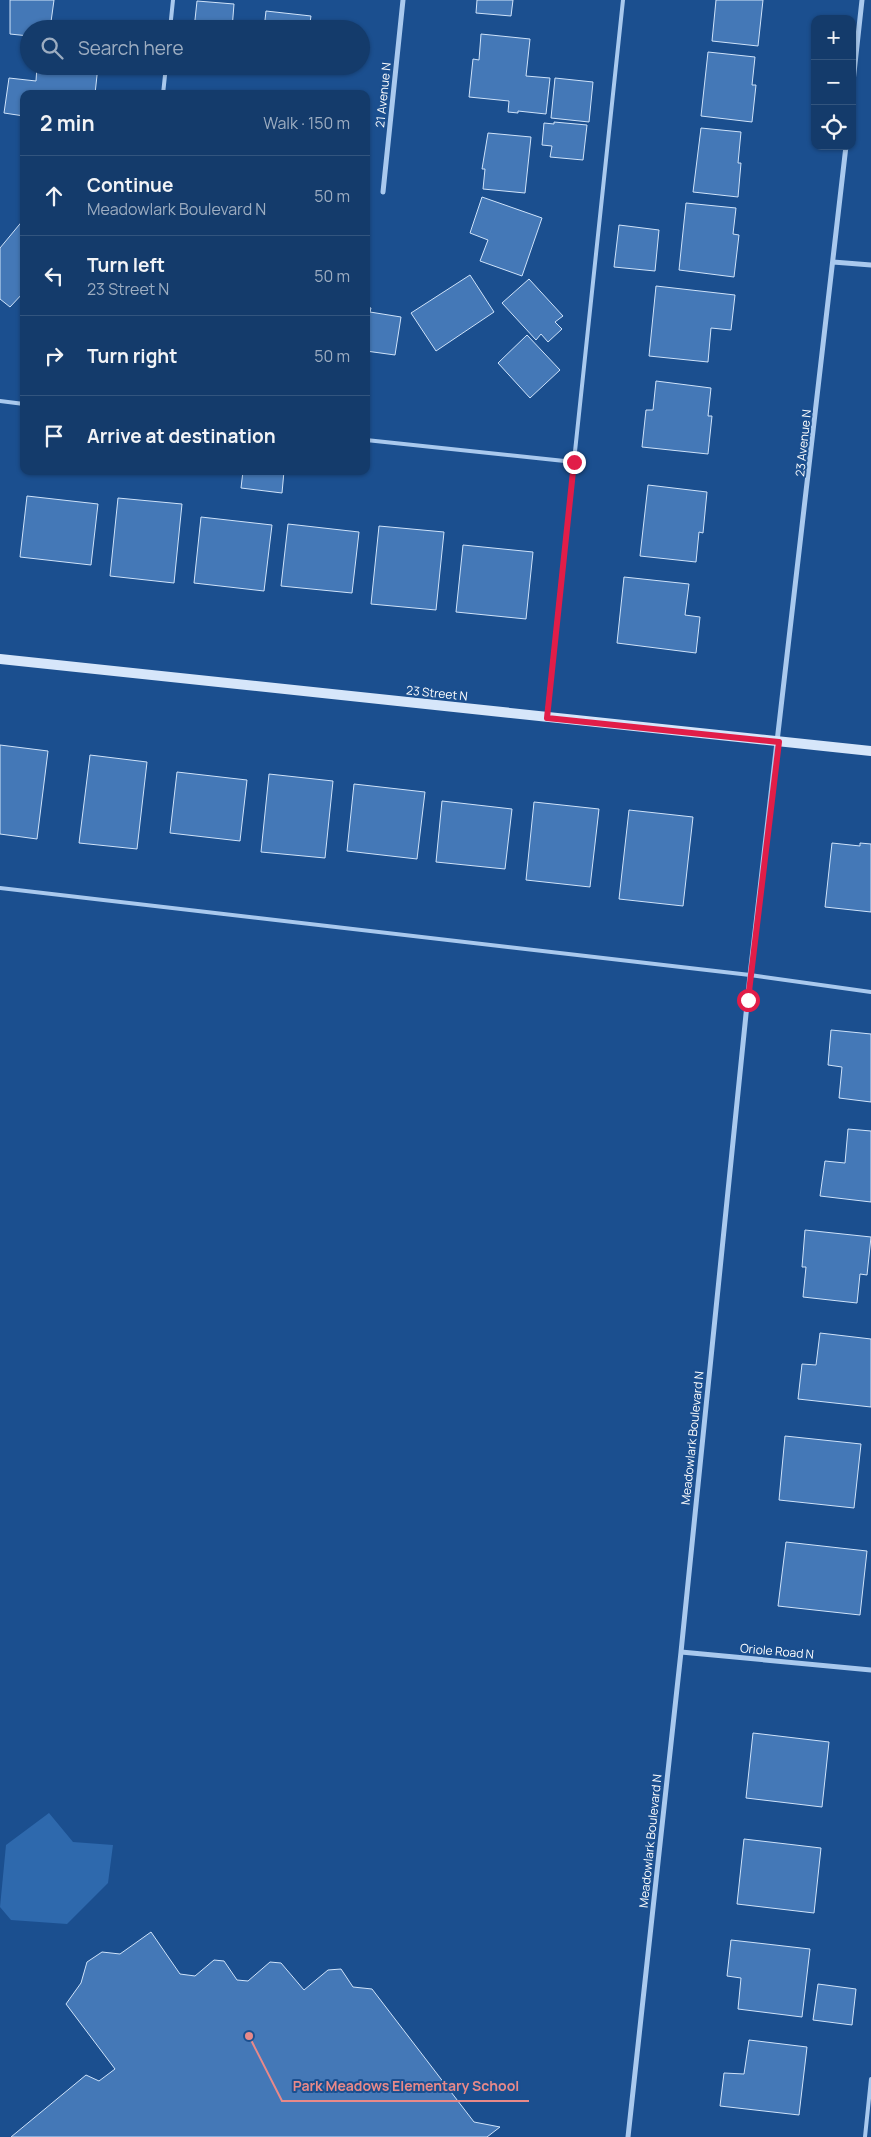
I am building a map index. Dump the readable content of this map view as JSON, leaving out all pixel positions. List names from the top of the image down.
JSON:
{
  "streets": {
    "street": [
      "21 Avenue N",
      "23 Avenue N",
      "23 Street N",
      "Meadowlark Boulevard N",
      "Oriole Road N"
    ]
  },
  "crossings": [
    ["23 Avenue N", "23 Street N"],
    ["23 Avenue N", "Meadowlark Boulevard N"],
    ["23 Street N", "Meadowlark Boulevard N"],
    ["Meadowlark Boulevard N", "Oriole Road N"]
  ],
  "places": ["Park Meadows Elementary School"],
  "page": {
    "map_buttons": ["+", "−"],
    "search": "Search here",
    "heading": ["2 min", "Walk · 150 m"],
    "list": [
      ["Continue", "Meadowlark Boulevard N", "50 m"],
      ["Turn left", "23 Street N", "50 m"],
      ["Turn right", "50 m"],
      "Arrive at destination"
    ]
  }
}
